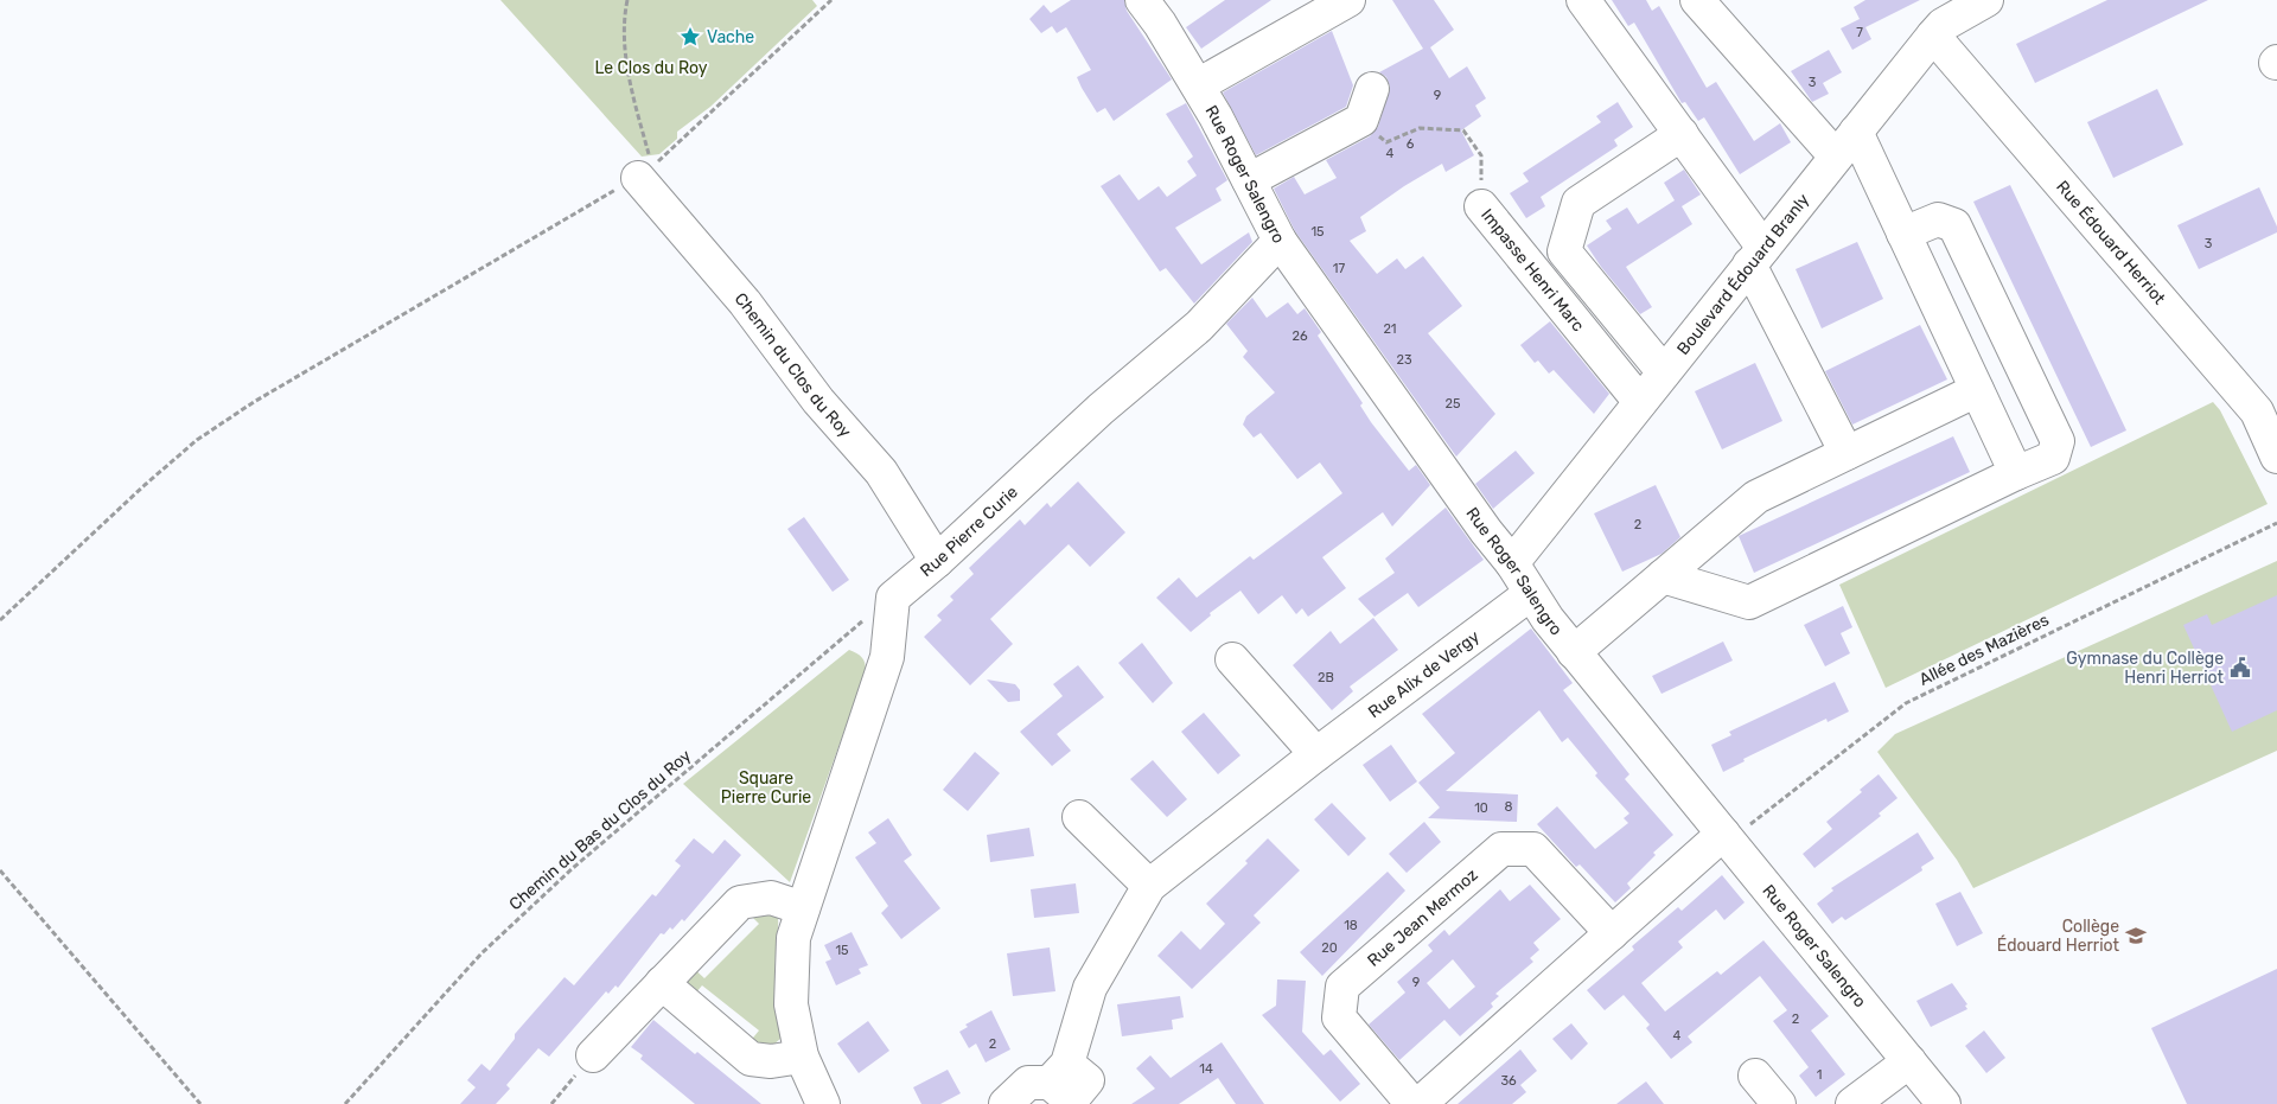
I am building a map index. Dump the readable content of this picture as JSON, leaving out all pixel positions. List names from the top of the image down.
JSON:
{
  "streets": {
    "street": [
      "Rue Roger Salengro",
      "Rue Édouard Herriot",
      "Impasse Henri Marc",
      "Boulevard Édouard Branly",
      "Chemin du Clos du Roy",
      "Rue Pierre Curie",
      "Rue Alix de Vergy",
      "Rue Jean Mermoz"
    ],
    "path": ["Allée des Mazières", "Chemin du Bas du Clos du Roy"]
  },
  "crossings": [
    ["Rue Roger Salengro", "Boulevard Édouard Branly"],
    ["Rue Roger Salengro", "Rue Pierre Curie"],
    ["Rue Roger Salengro", "Allée des Mazières"],
    ["Rue Roger Salengro", "Rue Alix de Vergy"],
    ["Rue Édouard Herriot", "Boulevard Édouard Branly"],
    ["Impasse Henri Marc", "Boulevard Édouard Branly"],
    ["Chemin du Clos du Roy", "Rue Pierre Curie"],
    ["Rue Pierre Curie", "Chemin du Bas du Clos du Roy"]
  ],
  "parks": ["Le Clos du Roy", "Square Pierre Curie"],
  "places": {
    "place": ["Vache"],
    "public building": ["Gymnase du Collège Henri Herriot"],
    "school or university": ["Collège Édouard Herriot"]
  },
  "house_numbers": [
    "7",
    "3",
    "9",
    "6",
    "4",
    "15",
    "3",
    "17",
    "21",
    "26",
    "23",
    "25",
    "2",
    "2B",
    "8",
    "10",
    "18",
    "20",
    "15",
    "9",
    "2",
    "4",
    "2",
    "14",
    "1",
    "36"
  ]
}
